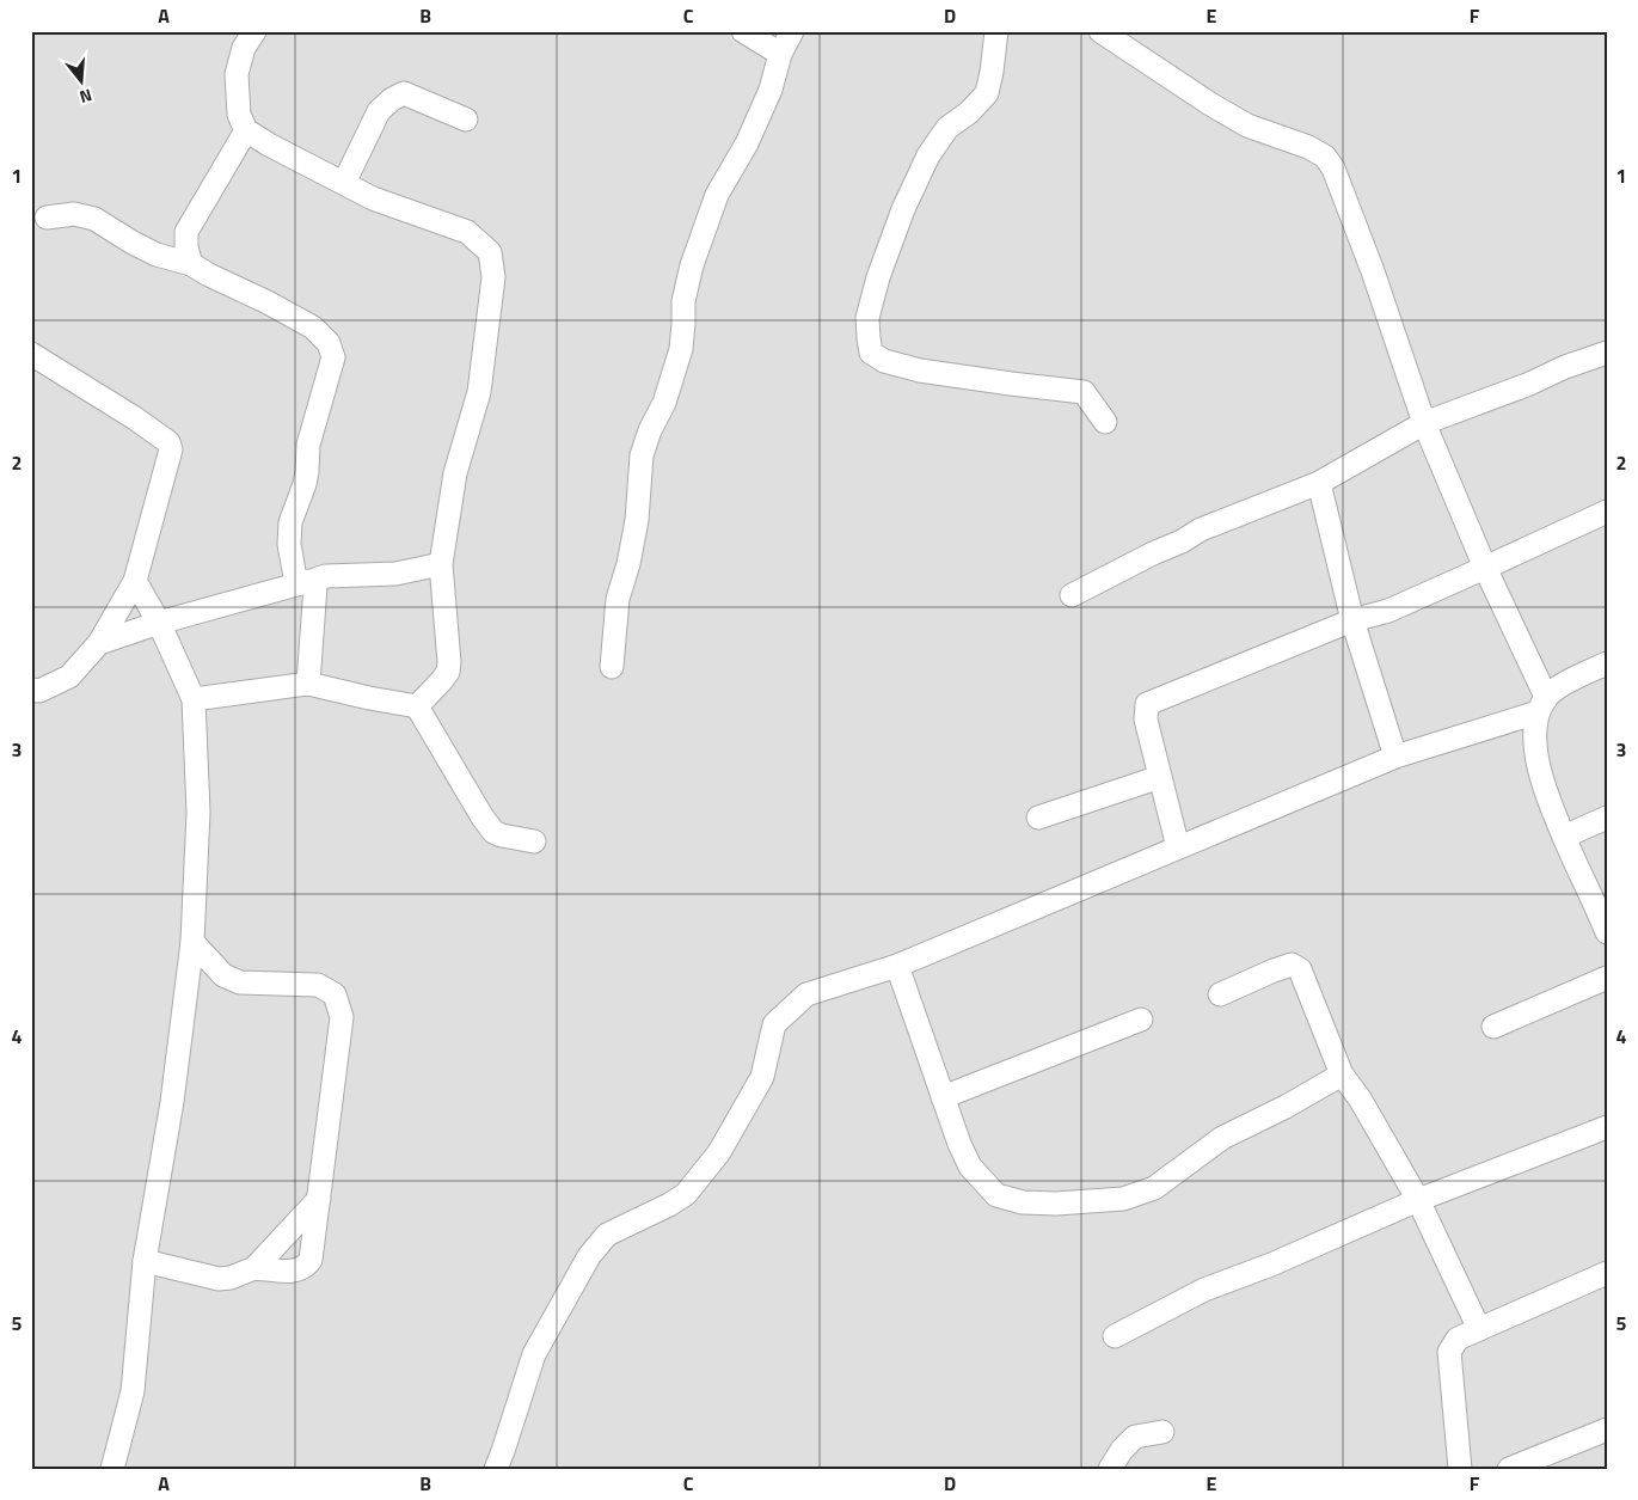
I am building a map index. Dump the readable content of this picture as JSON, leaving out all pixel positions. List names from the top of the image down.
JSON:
{
  "north": "bottom",
  "grid": {
    "columns": [
      "A",
      "B",
      "C",
      "D",
      "E",
      "F"
    ],
    "rows": [
      "1",
      "2",
      "3",
      "4",
      "5"
    ]
  }
}
